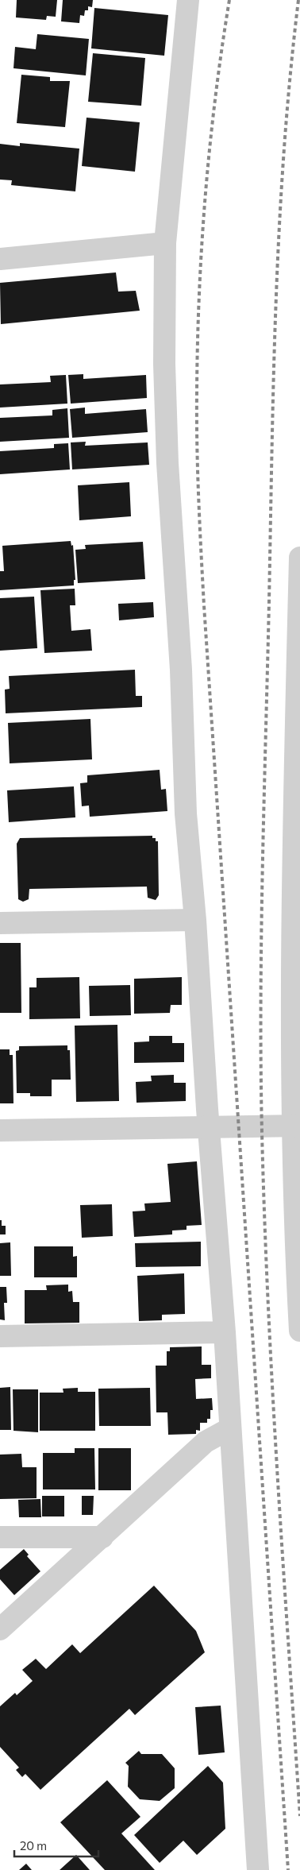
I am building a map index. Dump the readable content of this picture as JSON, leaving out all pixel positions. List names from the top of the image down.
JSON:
{
  "scale_bar": "20 m"
}
